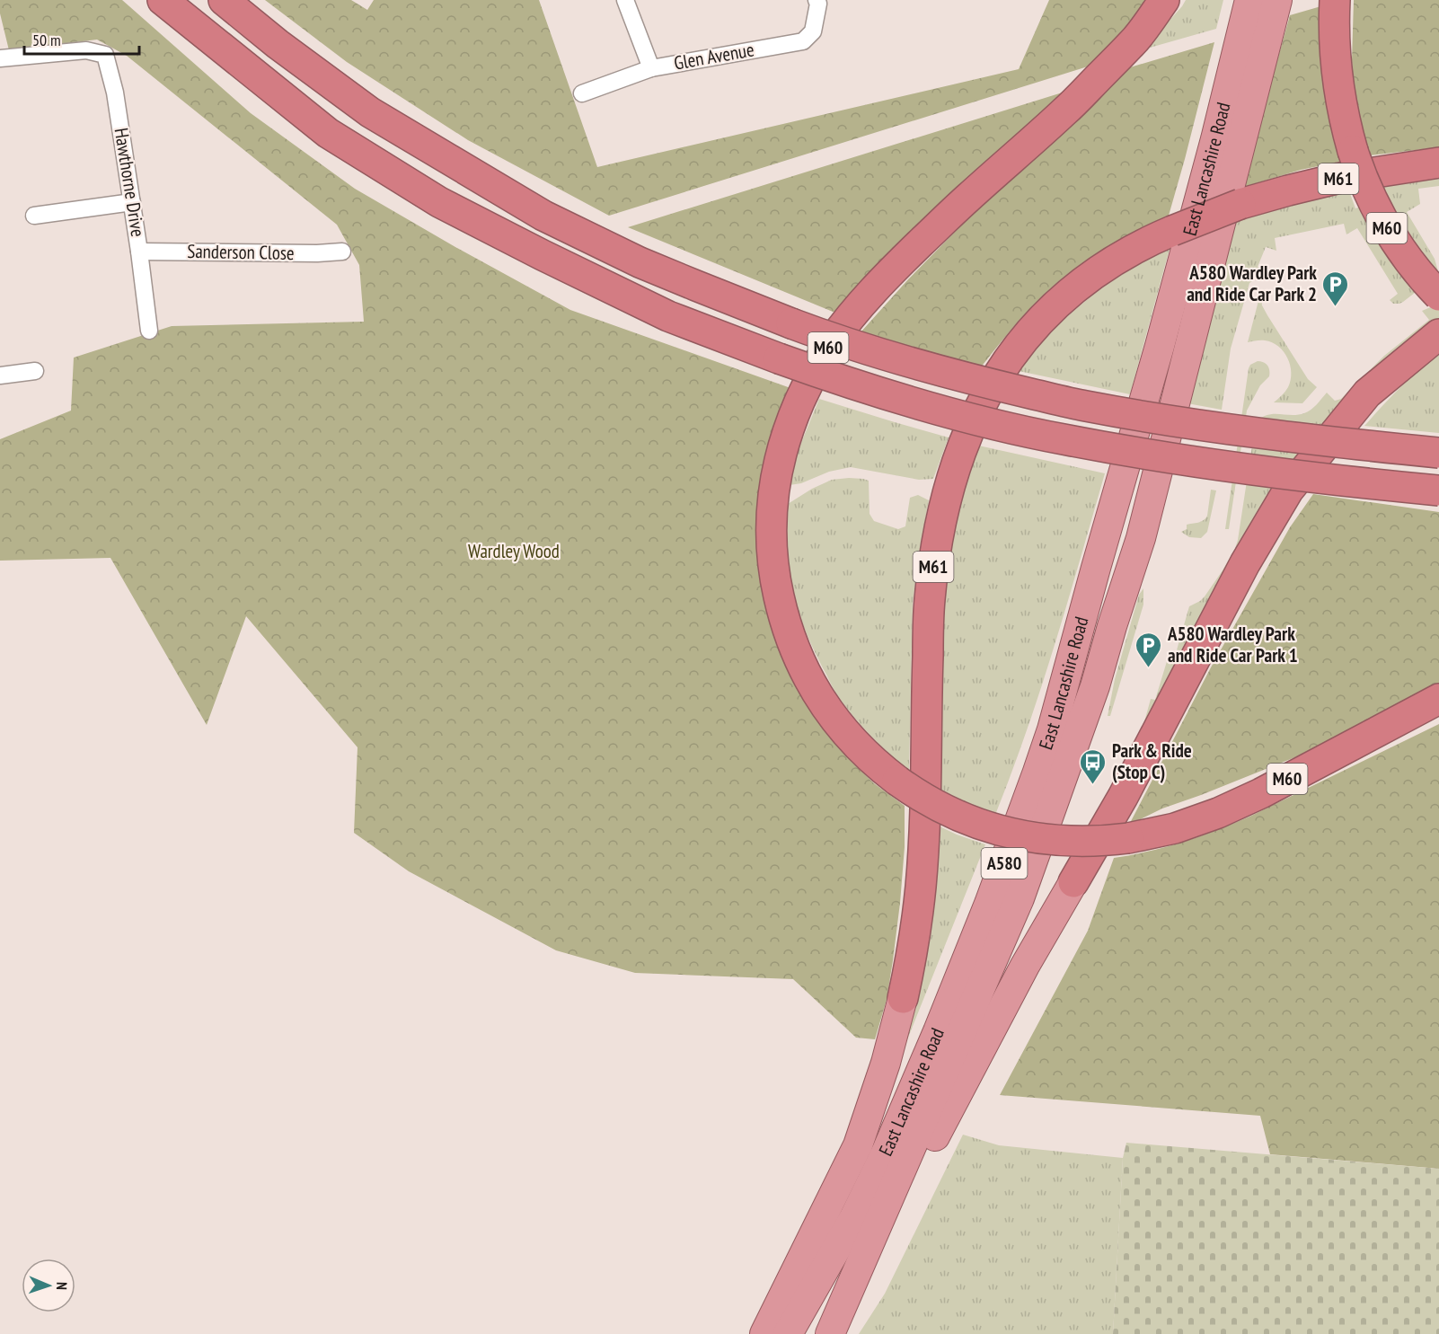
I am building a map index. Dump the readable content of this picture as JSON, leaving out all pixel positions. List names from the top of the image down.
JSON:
{
  "streets": {
    "highway": [
      "East Lancashire Road",
      "M61",
      "M60",
      "A580"
    ],
    "street": ["Glen Avenue", "Hawthorne Drive", "Sanderson Close"]
  },
  "crossings": [
    ["East Lancashire Road", "A580"],
    ["Hawthorne Drive", "Sanderson Close"]
  ],
  "parks": ["Wardley Wood"],
  "places": {
    "parking": ["A580 Wardley Park and Ride Car Park 2", "A580 Wardley Park and Ride Car Park 1"],
    "bus stop": ["Park & Ride (Stop C)"]
  },
  "scale_bar": "50 m",
  "north": "right"
}
